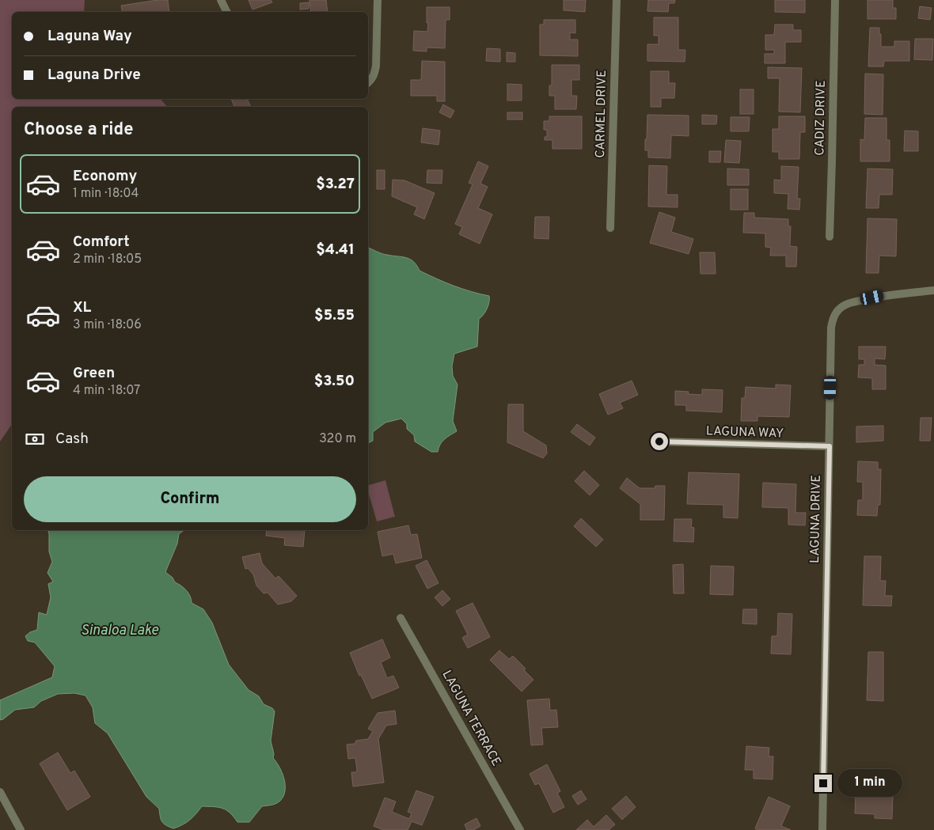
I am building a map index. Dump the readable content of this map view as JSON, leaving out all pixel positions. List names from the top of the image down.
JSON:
{
  "streets": {
    "street": [
      "CARMEL DRIVE",
      "CADIZ DRIVE",
      "LAGUNA WAY",
      "LAGUNA DRIVE",
      "LAGUNA TERRACE"
    ]
  },
  "crossings": [
    ["LAGUNA WAY", "LAGUNA DRIVE"]
  ],
  "water": ["Sinaloa Lake"],
  "page": {
    "banner": ["Laguna Way", "Laguna Drive"],
    "heading": "Choose a ride",
    "list": [
      {
        "name": "Economy",
        "note": "1 min · 18:04",
        "value": "$3.27"
      },
      {
        "name": "Comfort",
        "note": "2 min · 18:05",
        "value": "$4.41"
      },
      {
        "name": "XL",
        "note": "3 min · 18:06",
        "value": "$5.55"
      },
      {
        "name": "Green",
        "note": "4 min · 18:07",
        "value": "$3.50"
      }
    ],
    "pay": ["Cash", "320 m"],
    "buttons": "Confirm",
    "bubble": "1 min"
  }
}
